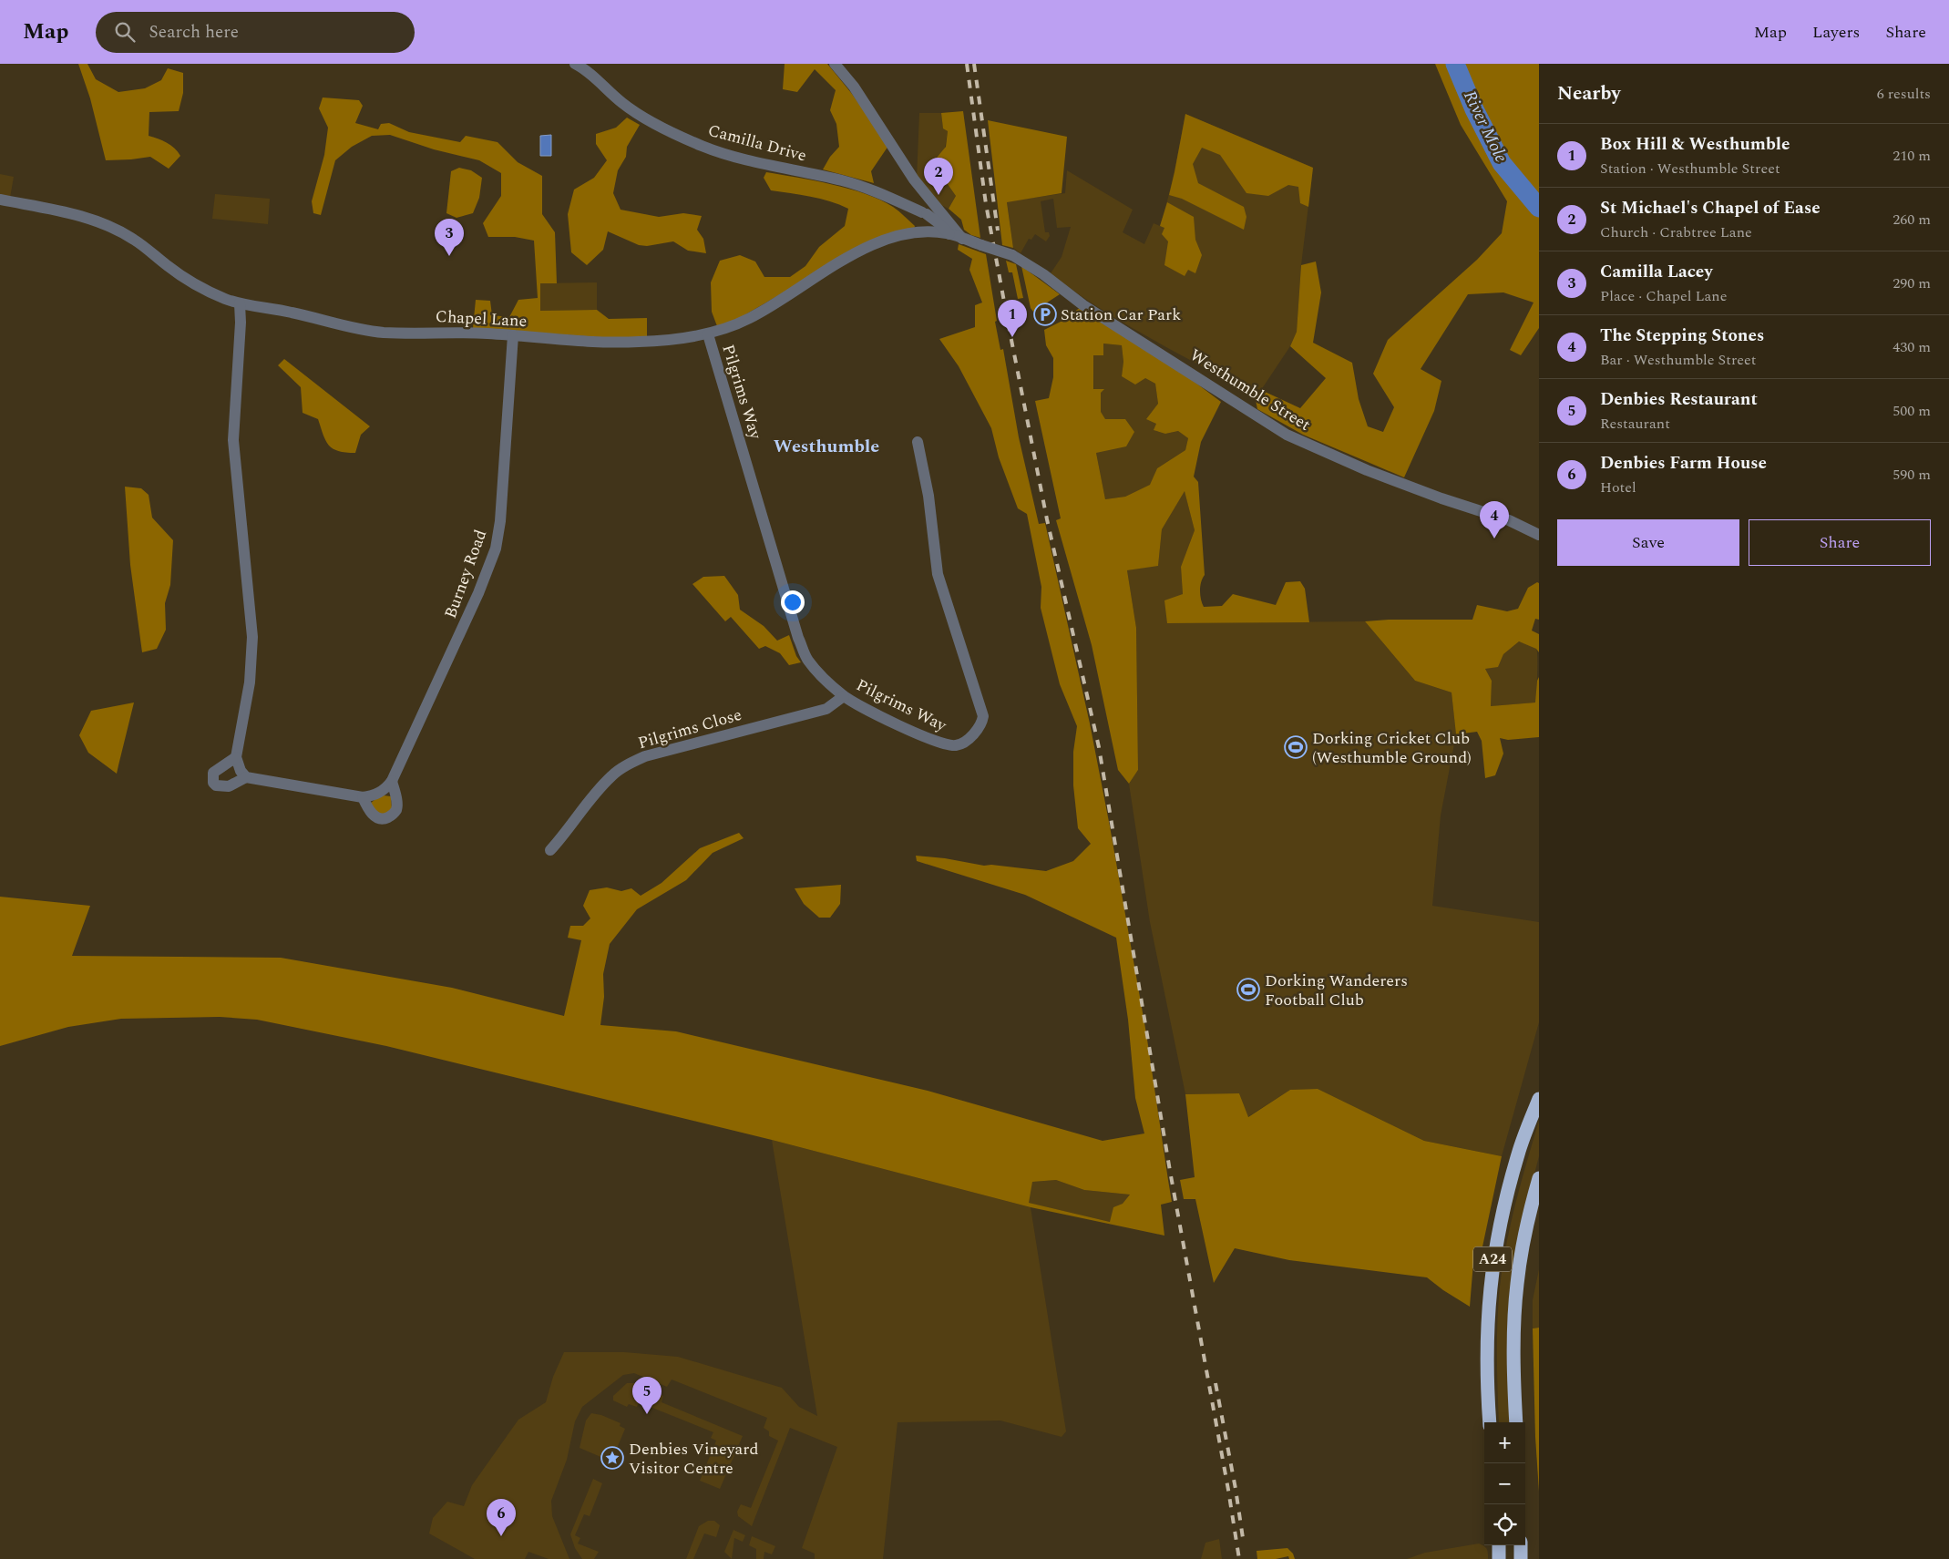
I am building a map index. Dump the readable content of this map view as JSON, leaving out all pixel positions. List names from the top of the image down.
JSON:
{
  "streets": {
    "highway": ["A24"],
    "street": [
      "Camilla Drive",
      "Chapel Lane",
      "Westhumble Street",
      "Pilgrims Way",
      "Burney Road",
      "Pilgrims Close"
    ]
  },
  "crossings": [
    ["Camilla Drive", "Chapel Lane"],
    ["Chapel Lane", "Westhumble Street"],
    ["Chapel Lane", "Pilgrims Way"],
    ["Chapel Lane", "Burney Road"],
    ["Pilgrims Way", "Pilgrims Close"]
  ],
  "districts": ["Westhumble"],
  "water": ["River Mole"],
  "places": {
    "parking": ["Station Car Park"],
    "sports": ["Dorking Cricket Club (Westhumble Ground)", "Dorking Wanderers Football Club"],
    "place": ["Denbies Vineyard Visitor Centre"]
  },
  "page": {
    "header": "Map",
    "search": "Search here",
    "nav": ["Map", "Layers", "Share"],
    "heading": ["Nearby", "6 results"],
    "list": [
      {
        "mark": "1",
        "name": "Box Hill & Westhumble",
        "note": "Station · Westhumble Street",
        "value": "210 m"
      },
      {
        "mark": "2",
        "name": "St Michael's Chapel of Ease",
        "note": "Church · Crabtree Lane",
        "value": "260 m"
      },
      {
        "mark": "3",
        "name": "Camilla Lacey",
        "note": "Place · Chapel Lane",
        "value": "290 m"
      },
      {
        "mark": "4",
        "name": "The Stepping Stones",
        "note": "Bar · Westhumble Street",
        "value": "430 m"
      },
      {
        "mark": "5",
        "name": "Denbies Restaurant",
        "note": "Restaurant",
        "value": "500 m"
      },
      {
        "mark": "6",
        "name": "Denbies Farm House",
        "note": "Hotel",
        "value": "590 m"
      }
    ],
    "pins": [
      "2",
      "3",
      "1",
      "4",
      "5",
      "6"
    ],
    "buttons": ["Save", "Share"],
    "map_buttons": ["+", "−"]
  }
}
